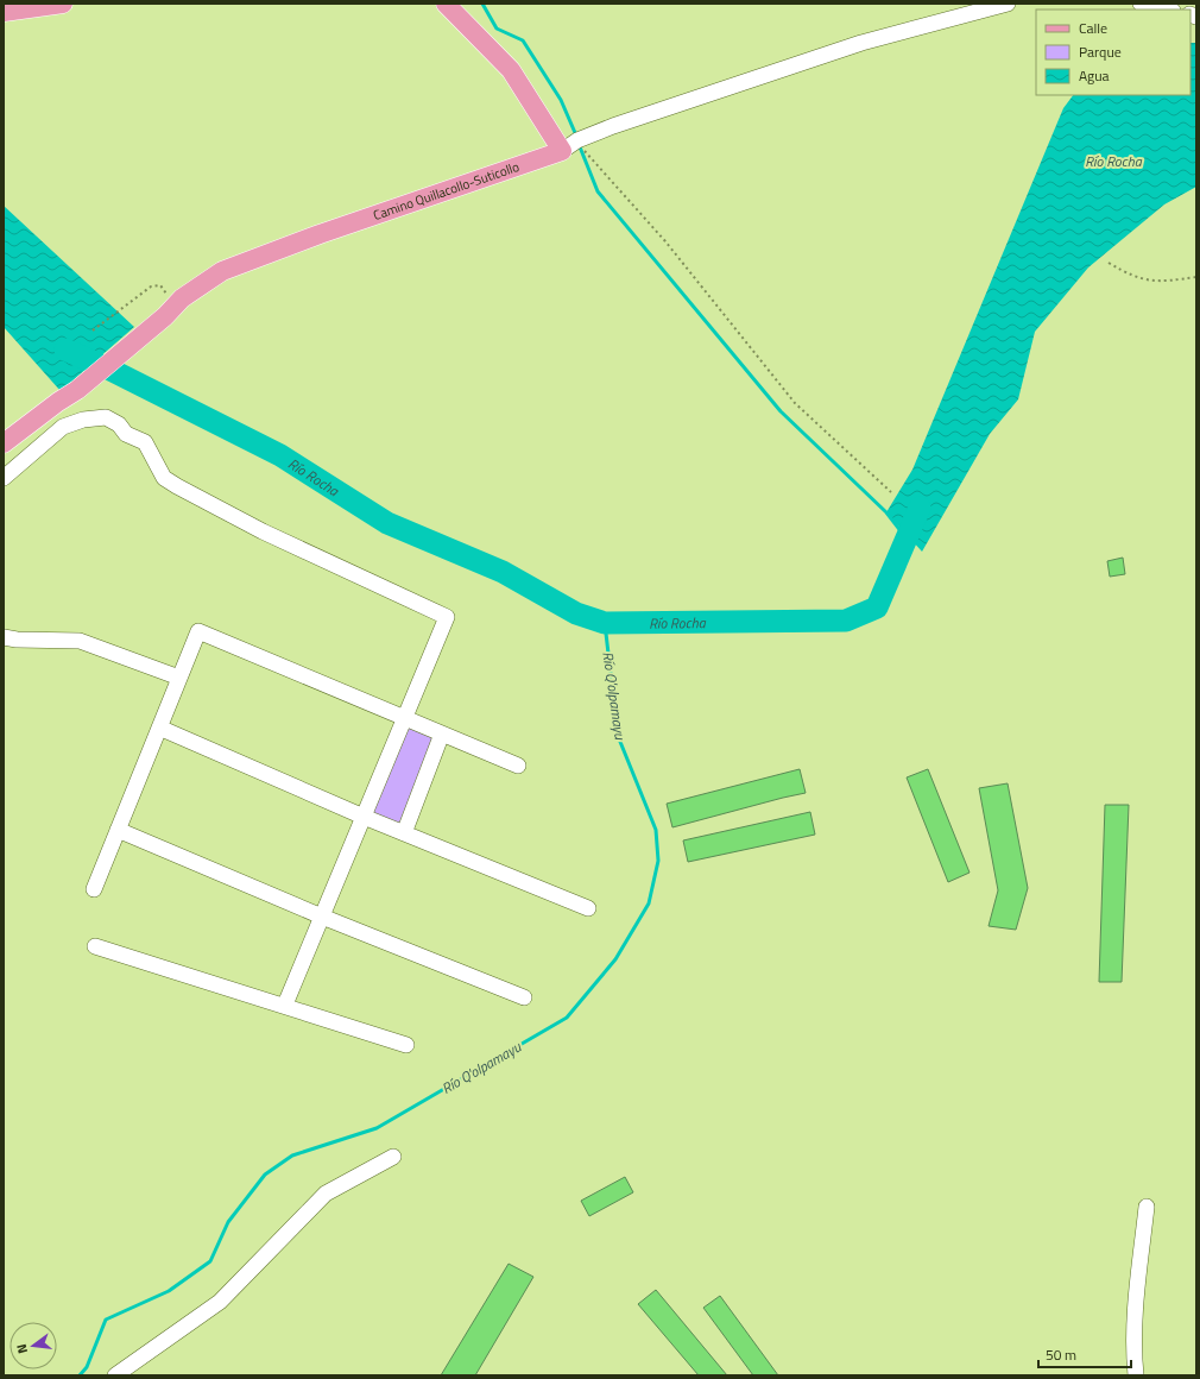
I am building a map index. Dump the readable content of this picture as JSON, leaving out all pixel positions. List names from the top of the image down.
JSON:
{
  "streets": {
    "main road": ["Camino Quillacollo-Suticollo"]
  },
  "water": ["Río Rocha", "Río Q'olpamayu"],
  "legend": ["Calle", "Parque", "Agua"],
  "scale_bar": "50 m",
  "north": "left"
}
